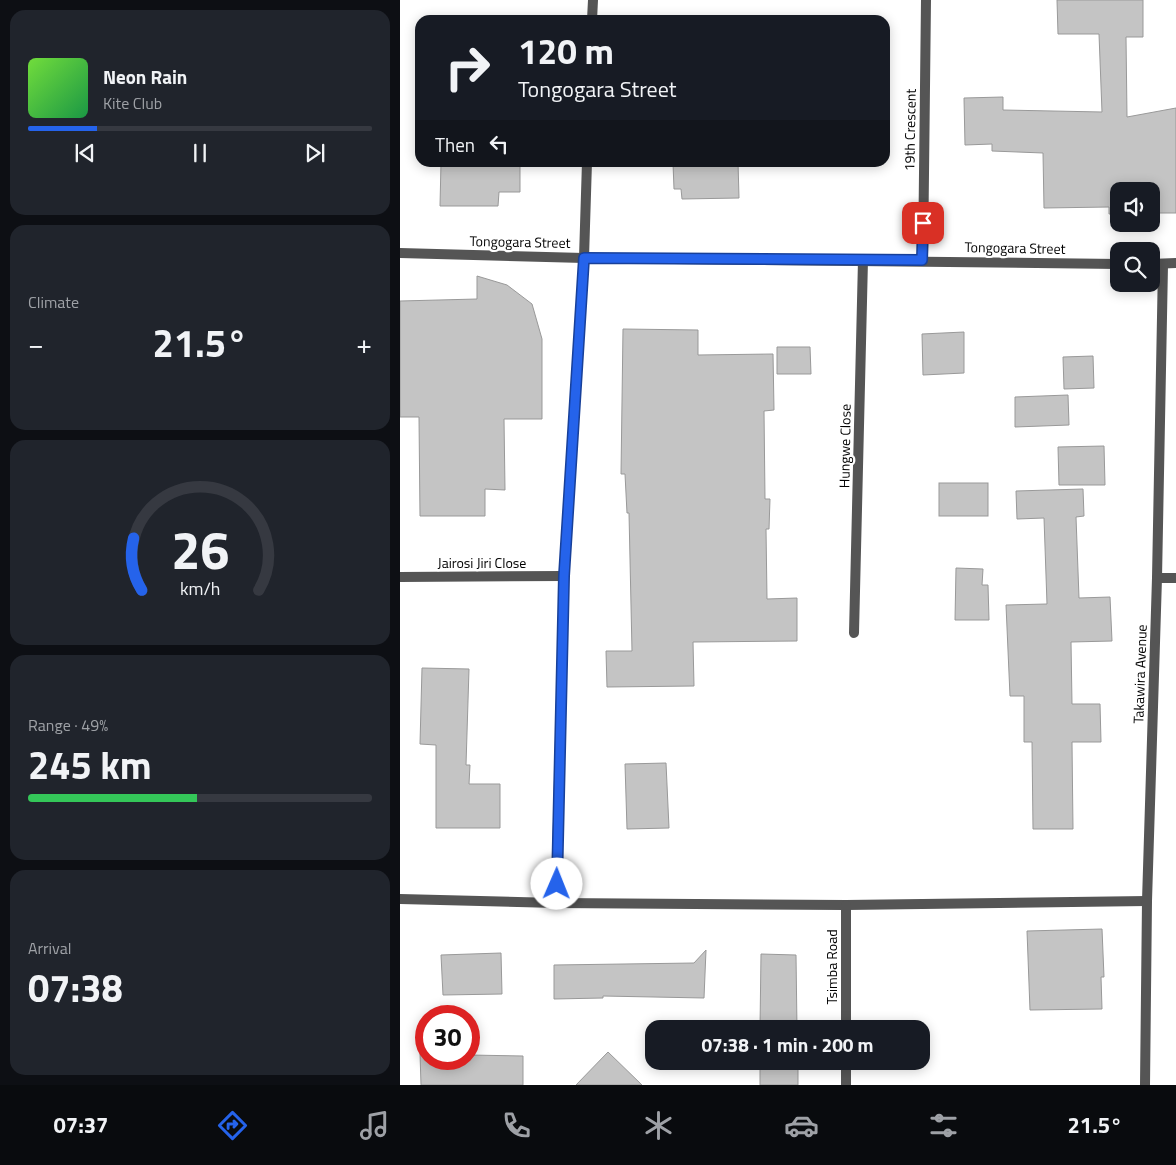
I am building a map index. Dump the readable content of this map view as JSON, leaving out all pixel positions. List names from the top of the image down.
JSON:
{
  "streets": {
    "street": [
      "19th Crescent",
      "Tongogara Street",
      "Hungwe Close",
      "Jairosi Jiri Close",
      "Takawira Avenue",
      "Tsimba Road"
    ]
  },
  "crossings": [
    ["19th Crescent", "Tongogara Street"],
    ["Tongogara Street", "Hungwe Close"]
  ],
  "page": {
    "turn": ["120 m", "Tongogara Street"],
    "song": ["Neon Rain", "Kite Club"],
    "then": "Then",
    "tile": [
      "Climate",
      ["Range · 49%", "245 km"],
      ["Arrival", "07:38"]
    ],
    "heat": ["−", "21.5°", "+"],
    "limit": "30",
    "trip": "07:38 · 1 min · 200 m",
    "tabs": ["07:37", "21.5°"],
    "gauge": ["26", "km/h"]
  }
}
